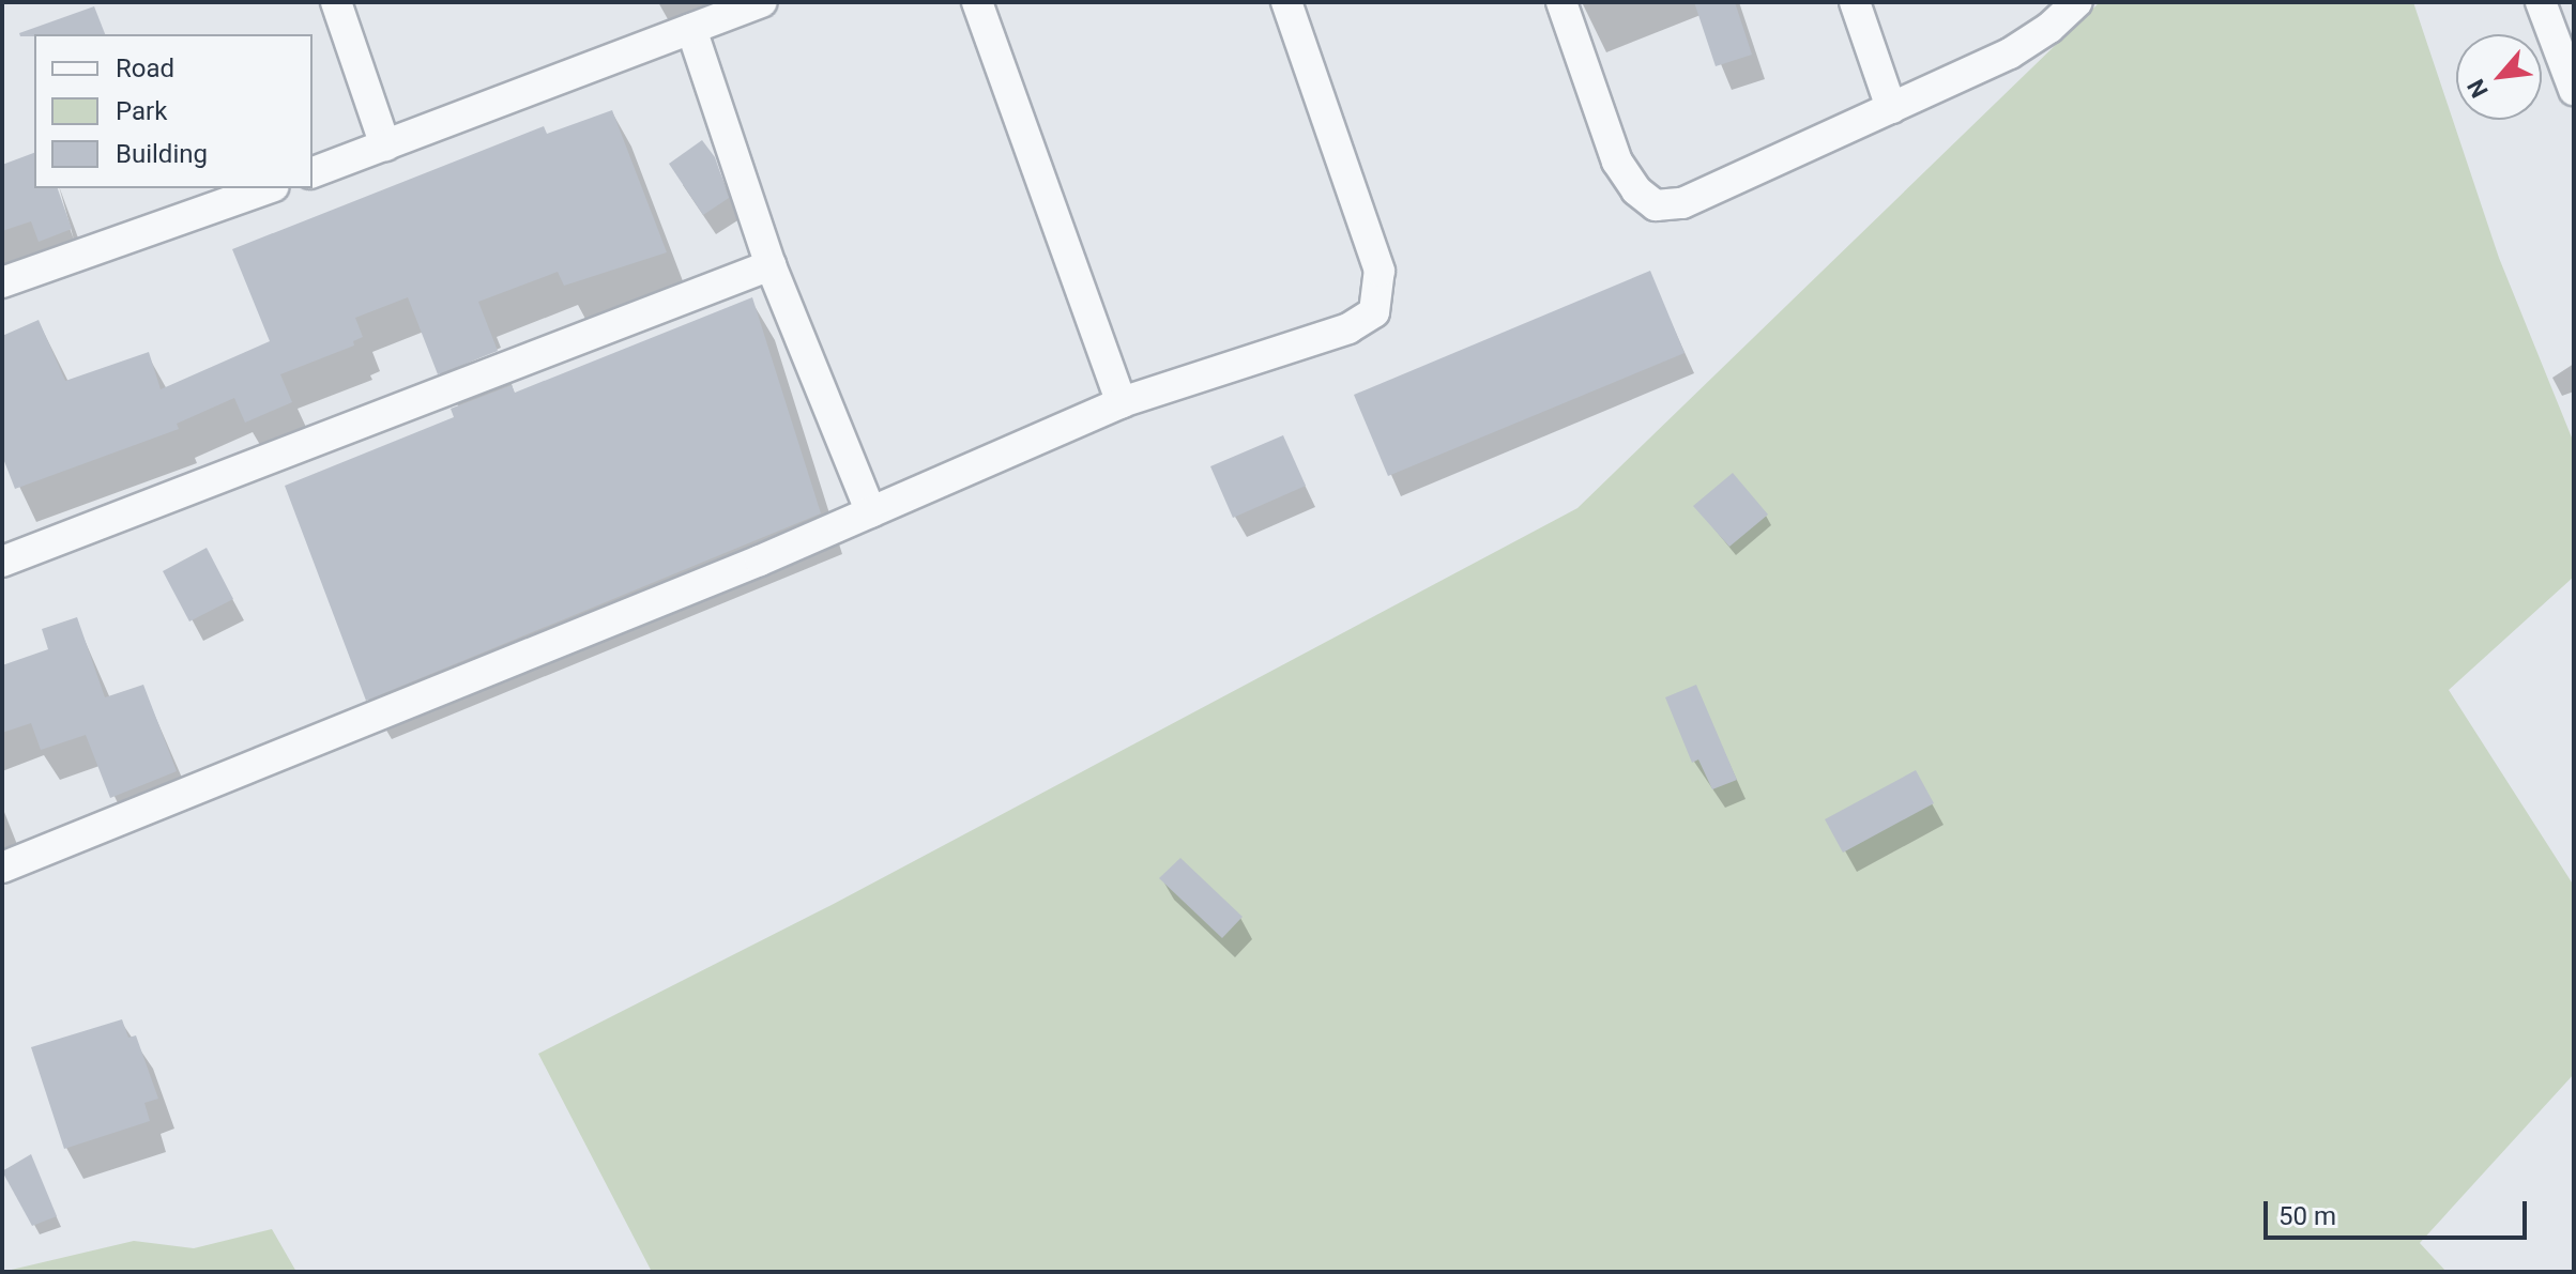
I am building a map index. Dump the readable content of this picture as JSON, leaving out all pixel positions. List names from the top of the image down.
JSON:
{
  "legend": ["Road", "Park", "Building"],
  "scale_bar": "50 m",
  "north": "bottom left"
}
